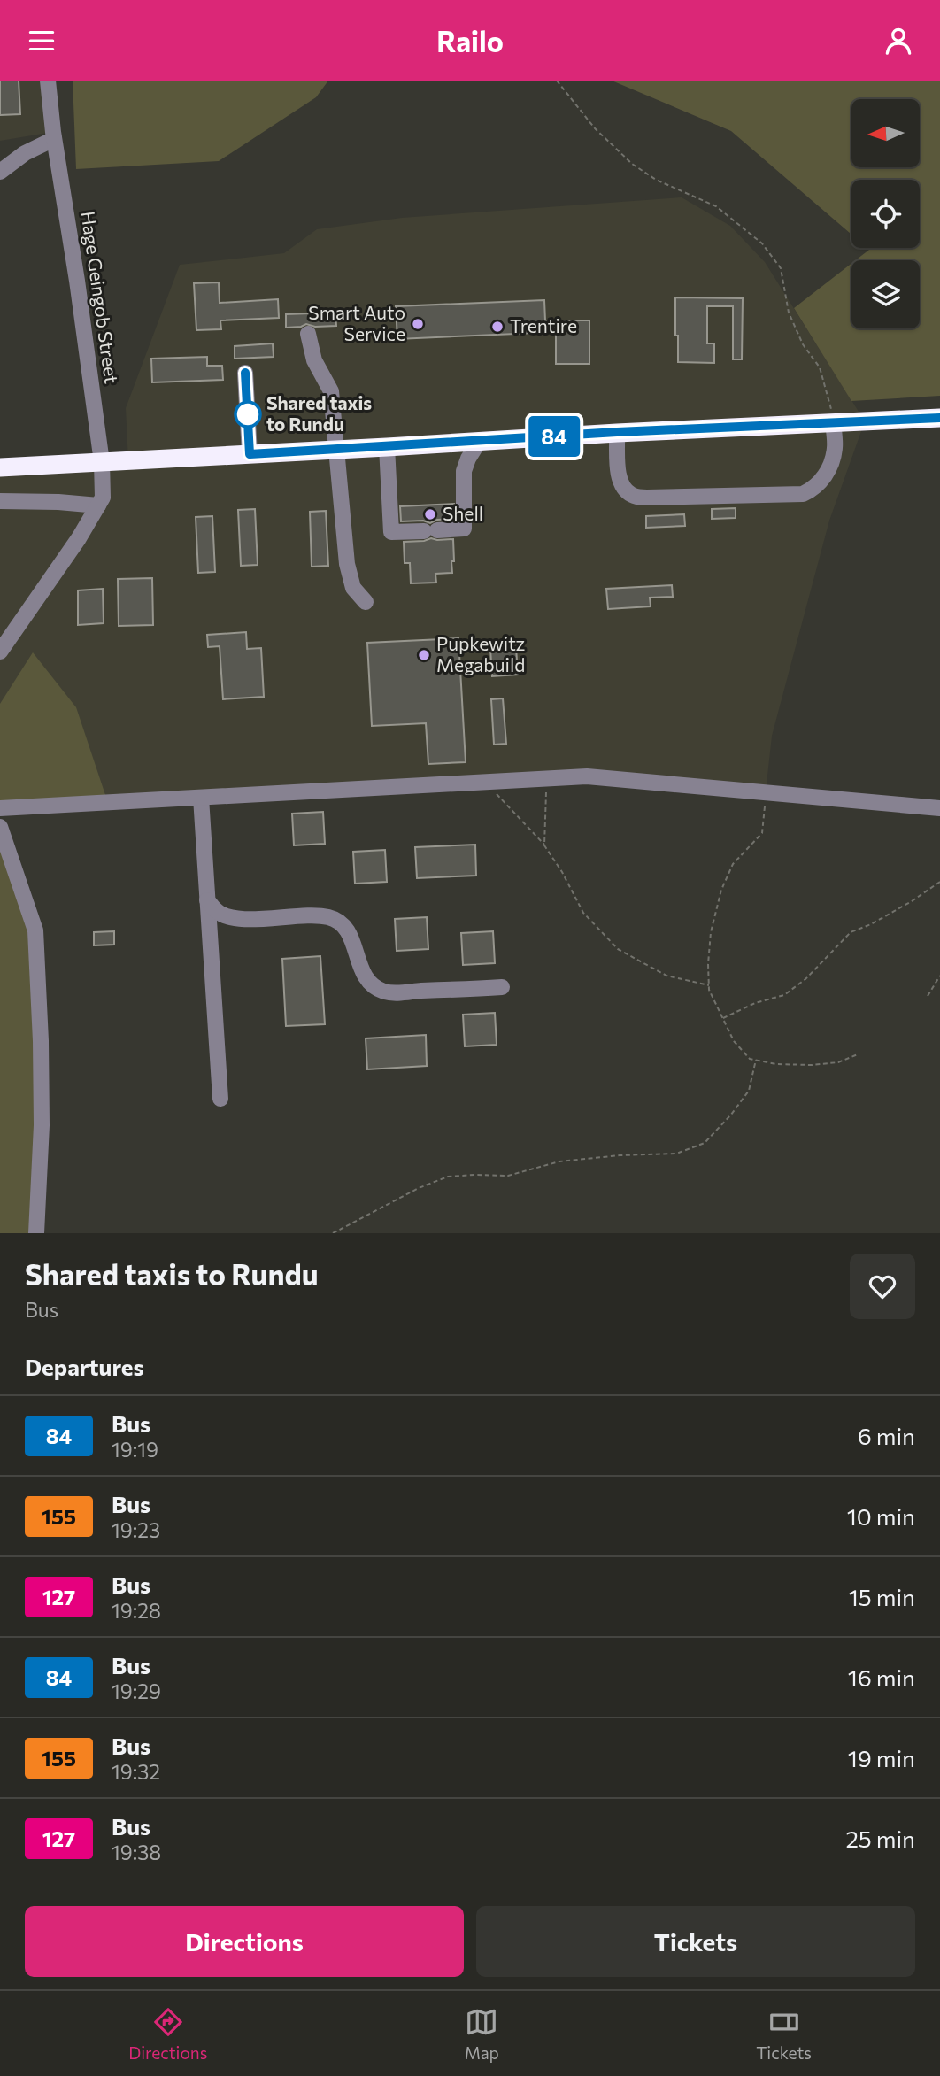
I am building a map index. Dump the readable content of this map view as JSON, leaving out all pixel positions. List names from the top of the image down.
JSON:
{
  "streets": {
    "street": ["Hage Geingob Street"]
  },
  "places": [
    "Smart Auto Service",
    "Trentire",
    "Shared taxis to Rundu",
    "Shell",
    "Pupkewitz Megabuild"
  ],
  "lines": ["bus line 84"],
  "north": "left",
  "page": {
    "header": "Railo",
    "on_map": "84",
    "heading": [
      ["Shared taxis to Rundu", "Bus"],
      "Departures"
    ],
    "list": [
      {
        "mark": "84",
        "name": "Bus",
        "note": "19:19",
        "value": "6 min"
      },
      {
        "mark": "155",
        "name": "Bus",
        "note": "19:23",
        "value": "10 min"
      },
      {
        "mark": "127",
        "name": "Bus",
        "note": "19:28",
        "value": "15 min"
      },
      {
        "mark": "84",
        "name": "Bus",
        "note": "19:29",
        "value": "16 min"
      },
      {
        "mark": "155",
        "name": "Bus",
        "note": "19:32",
        "value": "19 min"
      },
      {
        "mark": "127",
        "name": "Bus",
        "note": "19:38",
        "value": "25 min"
      }
    ],
    "buttons": ["Directions", "Tickets"],
    "tabs": ["Directions", "Map", "Tickets"]
  }
}
